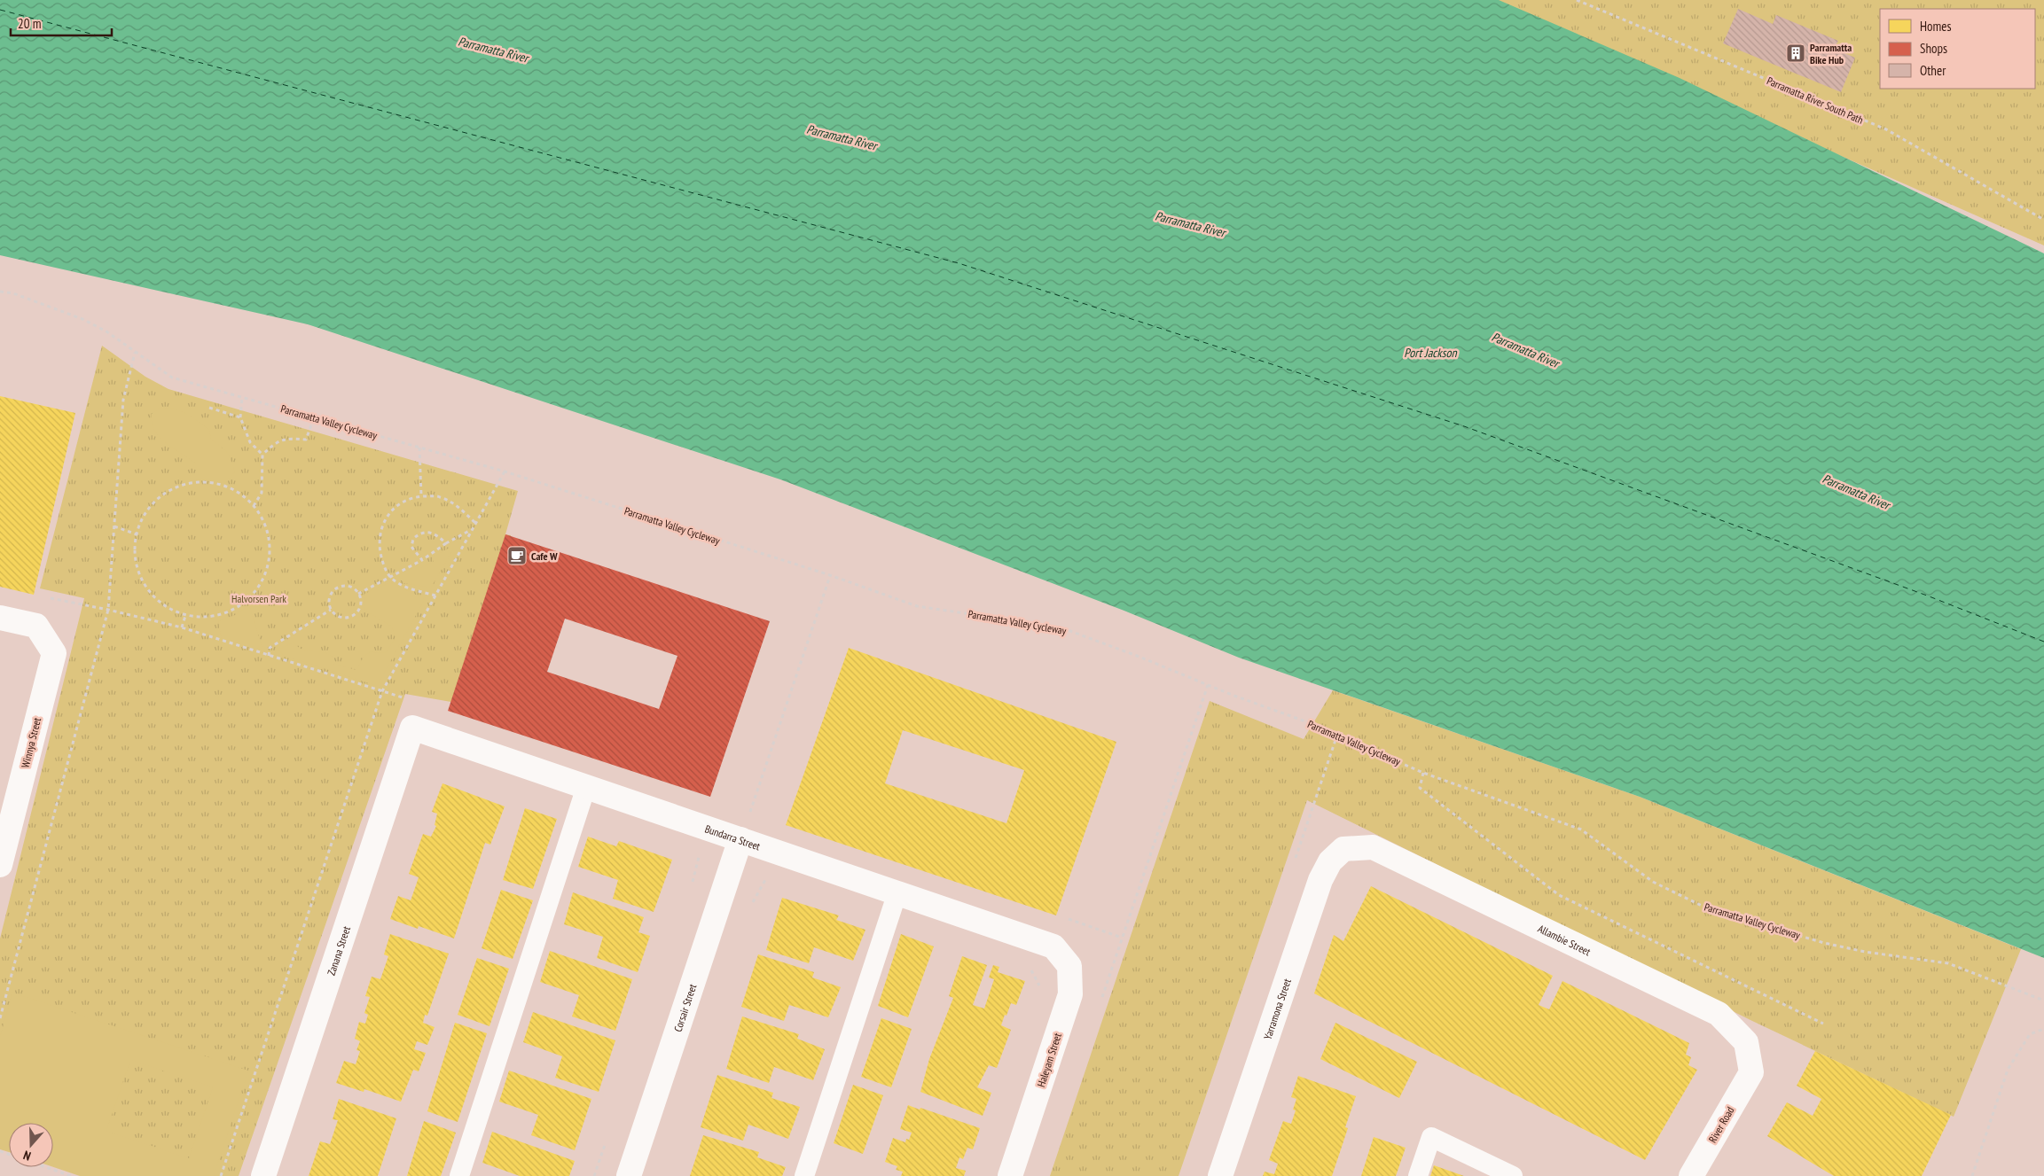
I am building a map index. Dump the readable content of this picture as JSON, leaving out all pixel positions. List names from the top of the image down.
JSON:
{
  "streets": {
    "street": [
      "Winnya Street",
      "Bundarra Street",
      "Allambie Street",
      "Zanana Street",
      "Corsair Street",
      "Yarramona Street",
      "Haleyam Street",
      "River Road"
    ],
    "path": ["Parramatta River South Path", "Parramatta Valley Cycleway"]
  },
  "crossings": [
    ["Bundarra Street", "Zanana Street"],
    ["Bundarra Street", "Corsair Street"],
    ["Bundarra Street", "Haleyam Street"],
    ["Allambie Street", "Yarramona Street"],
    ["Allambie Street", "River Road"]
  ],
  "water": ["Parramatta River", "Port Jackson"],
  "parks": ["Halvorsen Park"],
  "places": {
    "building": ["Parramatta Bike Hub"],
    "cafe": ["Cafe W"]
  },
  "legend": ["Homes", "Shops", "Other"],
  "scale_bar": "20 m",
  "north": "bottom"
}
